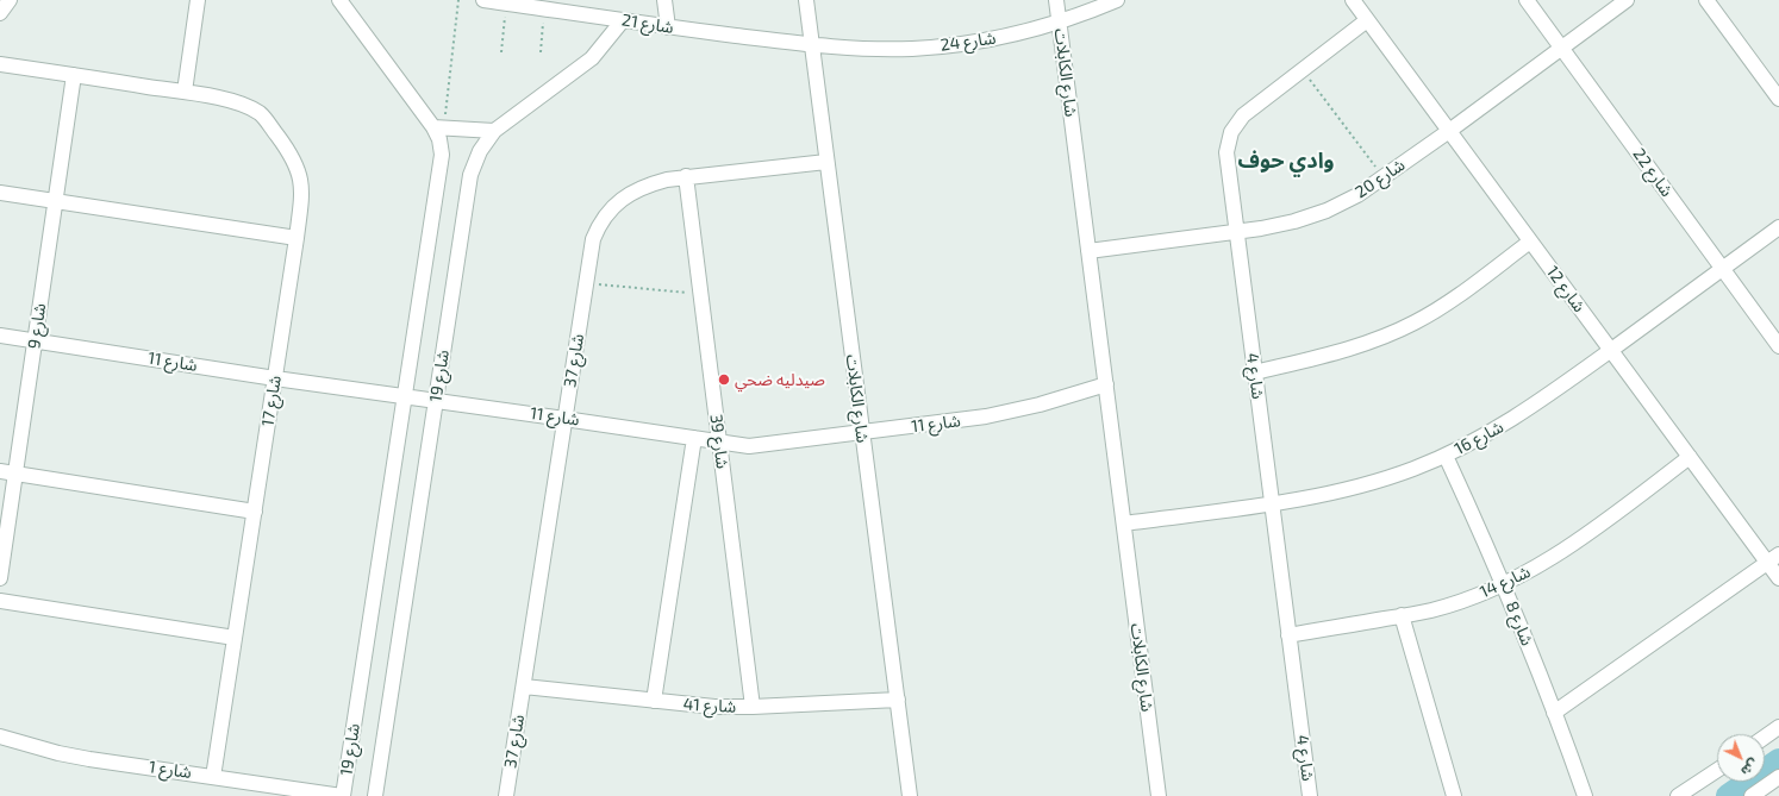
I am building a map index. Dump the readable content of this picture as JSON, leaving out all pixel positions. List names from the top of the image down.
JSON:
{
  "streets": {
    "street": [
      "شارع 21",
      "شارع 24",
      "شارع الكابلات",
      "شارع 22",
      "شارع 20",
      "شارع 12",
      "شارع 9",
      "شارع 37",
      "شارع 11",
      "شارع 19",
      "شارع 4",
      "شارع 17",
      "شارع 16",
      "شارع 39",
      "شارع 14",
      "شارع 8",
      "شارع 41",
      "شارع 1"
    ]
  },
  "crossings": [
    ["شارع 21", "شارع 24"],
    ["شارع 21", "شارع الكابلات"],
    ["شارع 21", "شارع 19"],
    ["شارع 24", "شارع الكابلات"],
    ["شارع الكابلات", "شارع 20"],
    ["شارع الكابلات", "شارع 37"],
    ["شارع الكابلات", "شارع 11"],
    ["شارع الكابلات", "شارع 16"],
    ["شارع الكابلات", "شارع 41"],
    ["شارع 22", "شارع 20"],
    ["شارع 22", "شارع 16"],
    ["شارع 20", "شارع 12"],
    ["شارع 20", "شارع 4"],
    ["شارع 12", "شارع 4"],
    ["شارع 12", "شارع 16"],
    ["شارع 12", "شارع 14"],
    ["شارع 9", "شارع 11"],
    ["شارع 9", "شارع 17"],
    ["شارع 37", "شارع 11"],
    ["شارع 37", "شارع 39"],
    ["شارع 37", "شارع 41"],
    ["شارع 11", "شارع 19"],
    ["شارع 11", "شارع 17"],
    ["شارع 11", "شارع 39"],
    ["شارع 19", "شارع 1"],
    ["شارع 4", "شارع 16"],
    ["شارع 4", "شارع 14"],
    ["شارع 17", "شارع 1"],
    ["شارع 16", "شارع 8"],
    ["شارع 39", "شارع 41"],
    ["شارع 14", "شارع 8"]
  ],
  "districts": ["وادي حوف"],
  "places": ["صيدليه ضحي"],
  "north": "bottom right"
}
